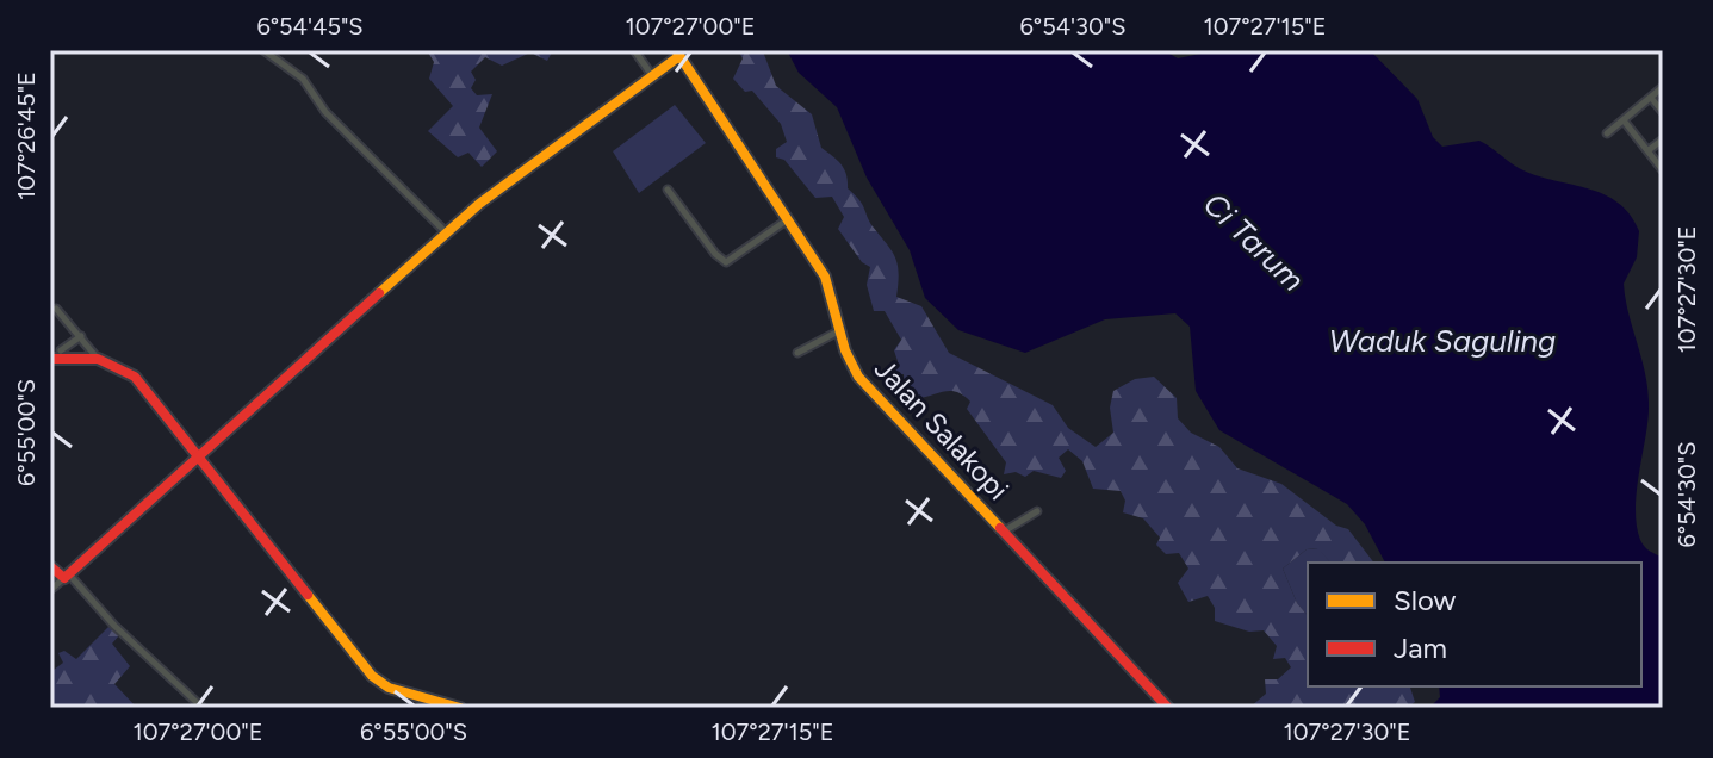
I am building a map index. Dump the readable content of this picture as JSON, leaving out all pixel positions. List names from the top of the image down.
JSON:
{
  "streets": {
    "street": ["Jalan Salakopi"]
  },
  "water": ["Ci Tarum", "Waduk Saguling"],
  "legend": ["Slow", "Jam"],
  "coordinates": [
    "6°54'45\"S",
    "107°27'00\"E",
    "6°54'30\"S",
    "107°27'15\"E",
    "107°26'45\"E",
    "107°27'30\"E",
    "6°55'00\"S"
  ]
}
